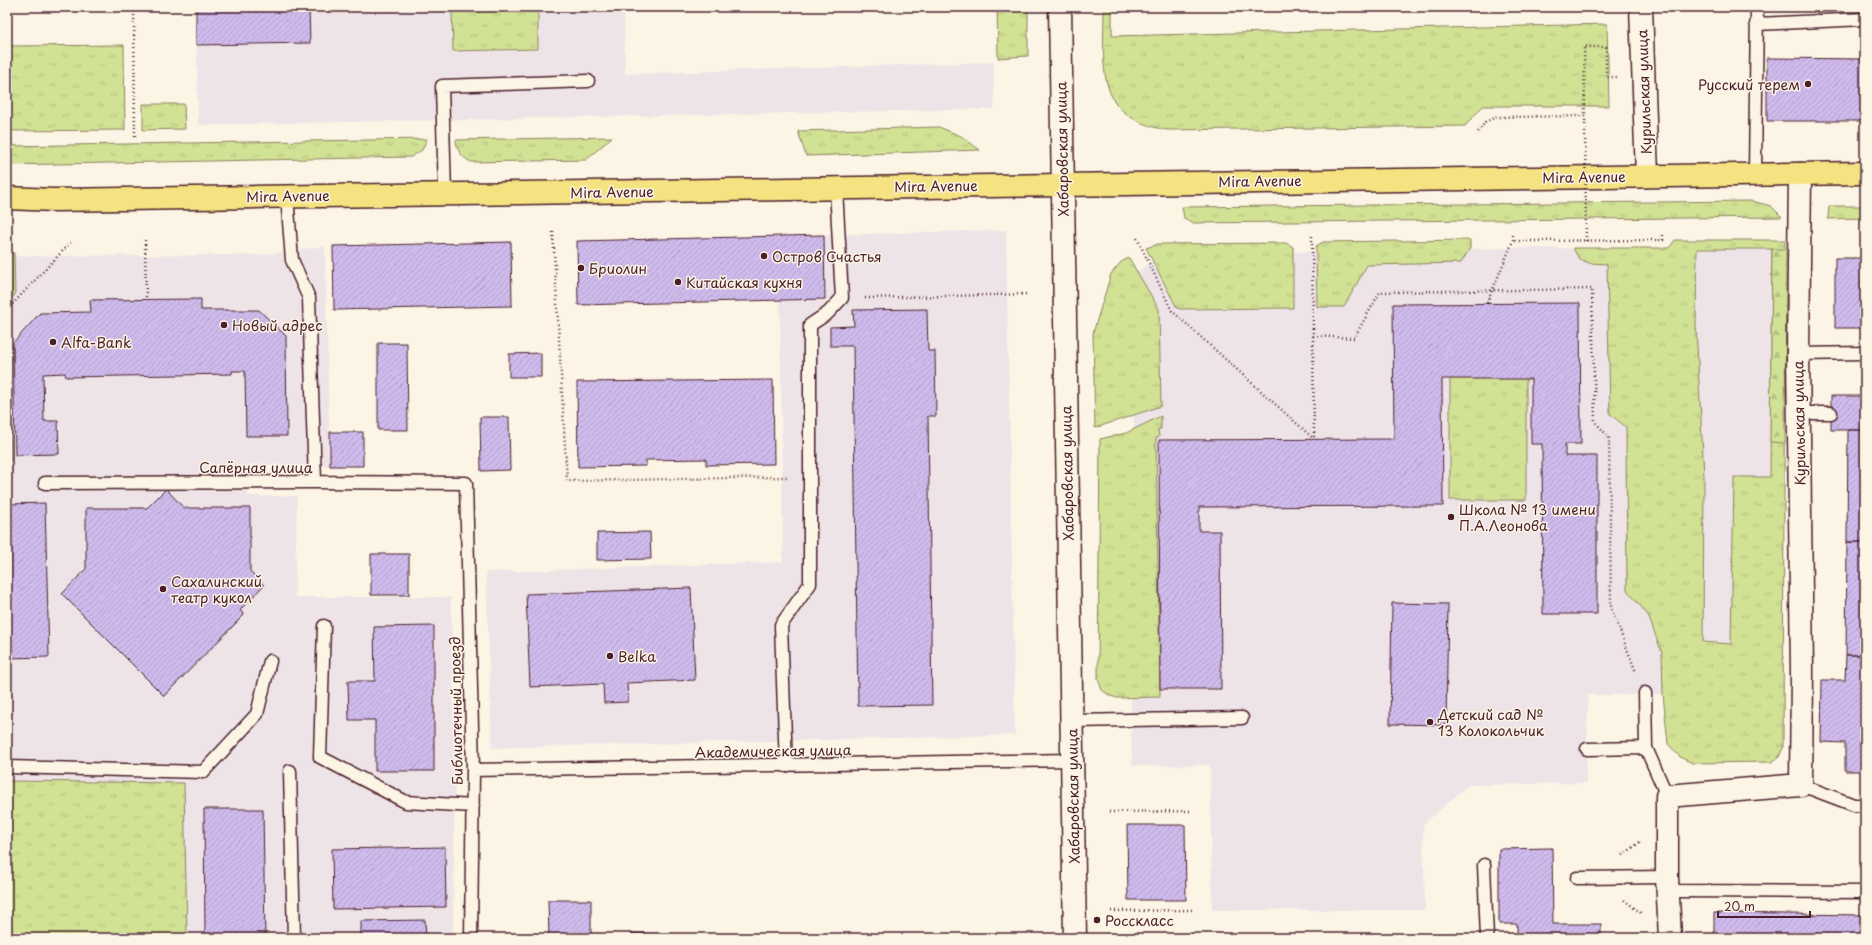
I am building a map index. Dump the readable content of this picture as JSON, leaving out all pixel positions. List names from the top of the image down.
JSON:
{
  "streets": {
    "main road": ["Mira Avenue"],
    "street": ["Курильская улица", "Хабаровская улица"],
    "lane": ["Сапёрная улица", "Библиотечный проезд", "Академическая улица"]
  },
  "crossings": [
    ["Курильская улица", "Mira Avenue"],
    ["Хабаровская улица", "Mira Avenue"],
    ["Хабаровская улица", "Академическая улица"],
    ["Сапёрная улица", "Библиотечный проезд"],
    ["Библиотечный проезд", "Академическая улица"]
  ],
  "places": [
    "Русский терем",
    "Остров Счастья",
    "Бриолин",
    "Китайская кухня",
    "Новый адрес",
    "Alfa-Bank",
    "Школа № 13 имени П.А.Леонова",
    "Сахалинский театр кукол",
    "Belka",
    "Детский сад № 13 Колокольчик",
    "Росскласс"
  ],
  "scale_bar": "20 m"
}
